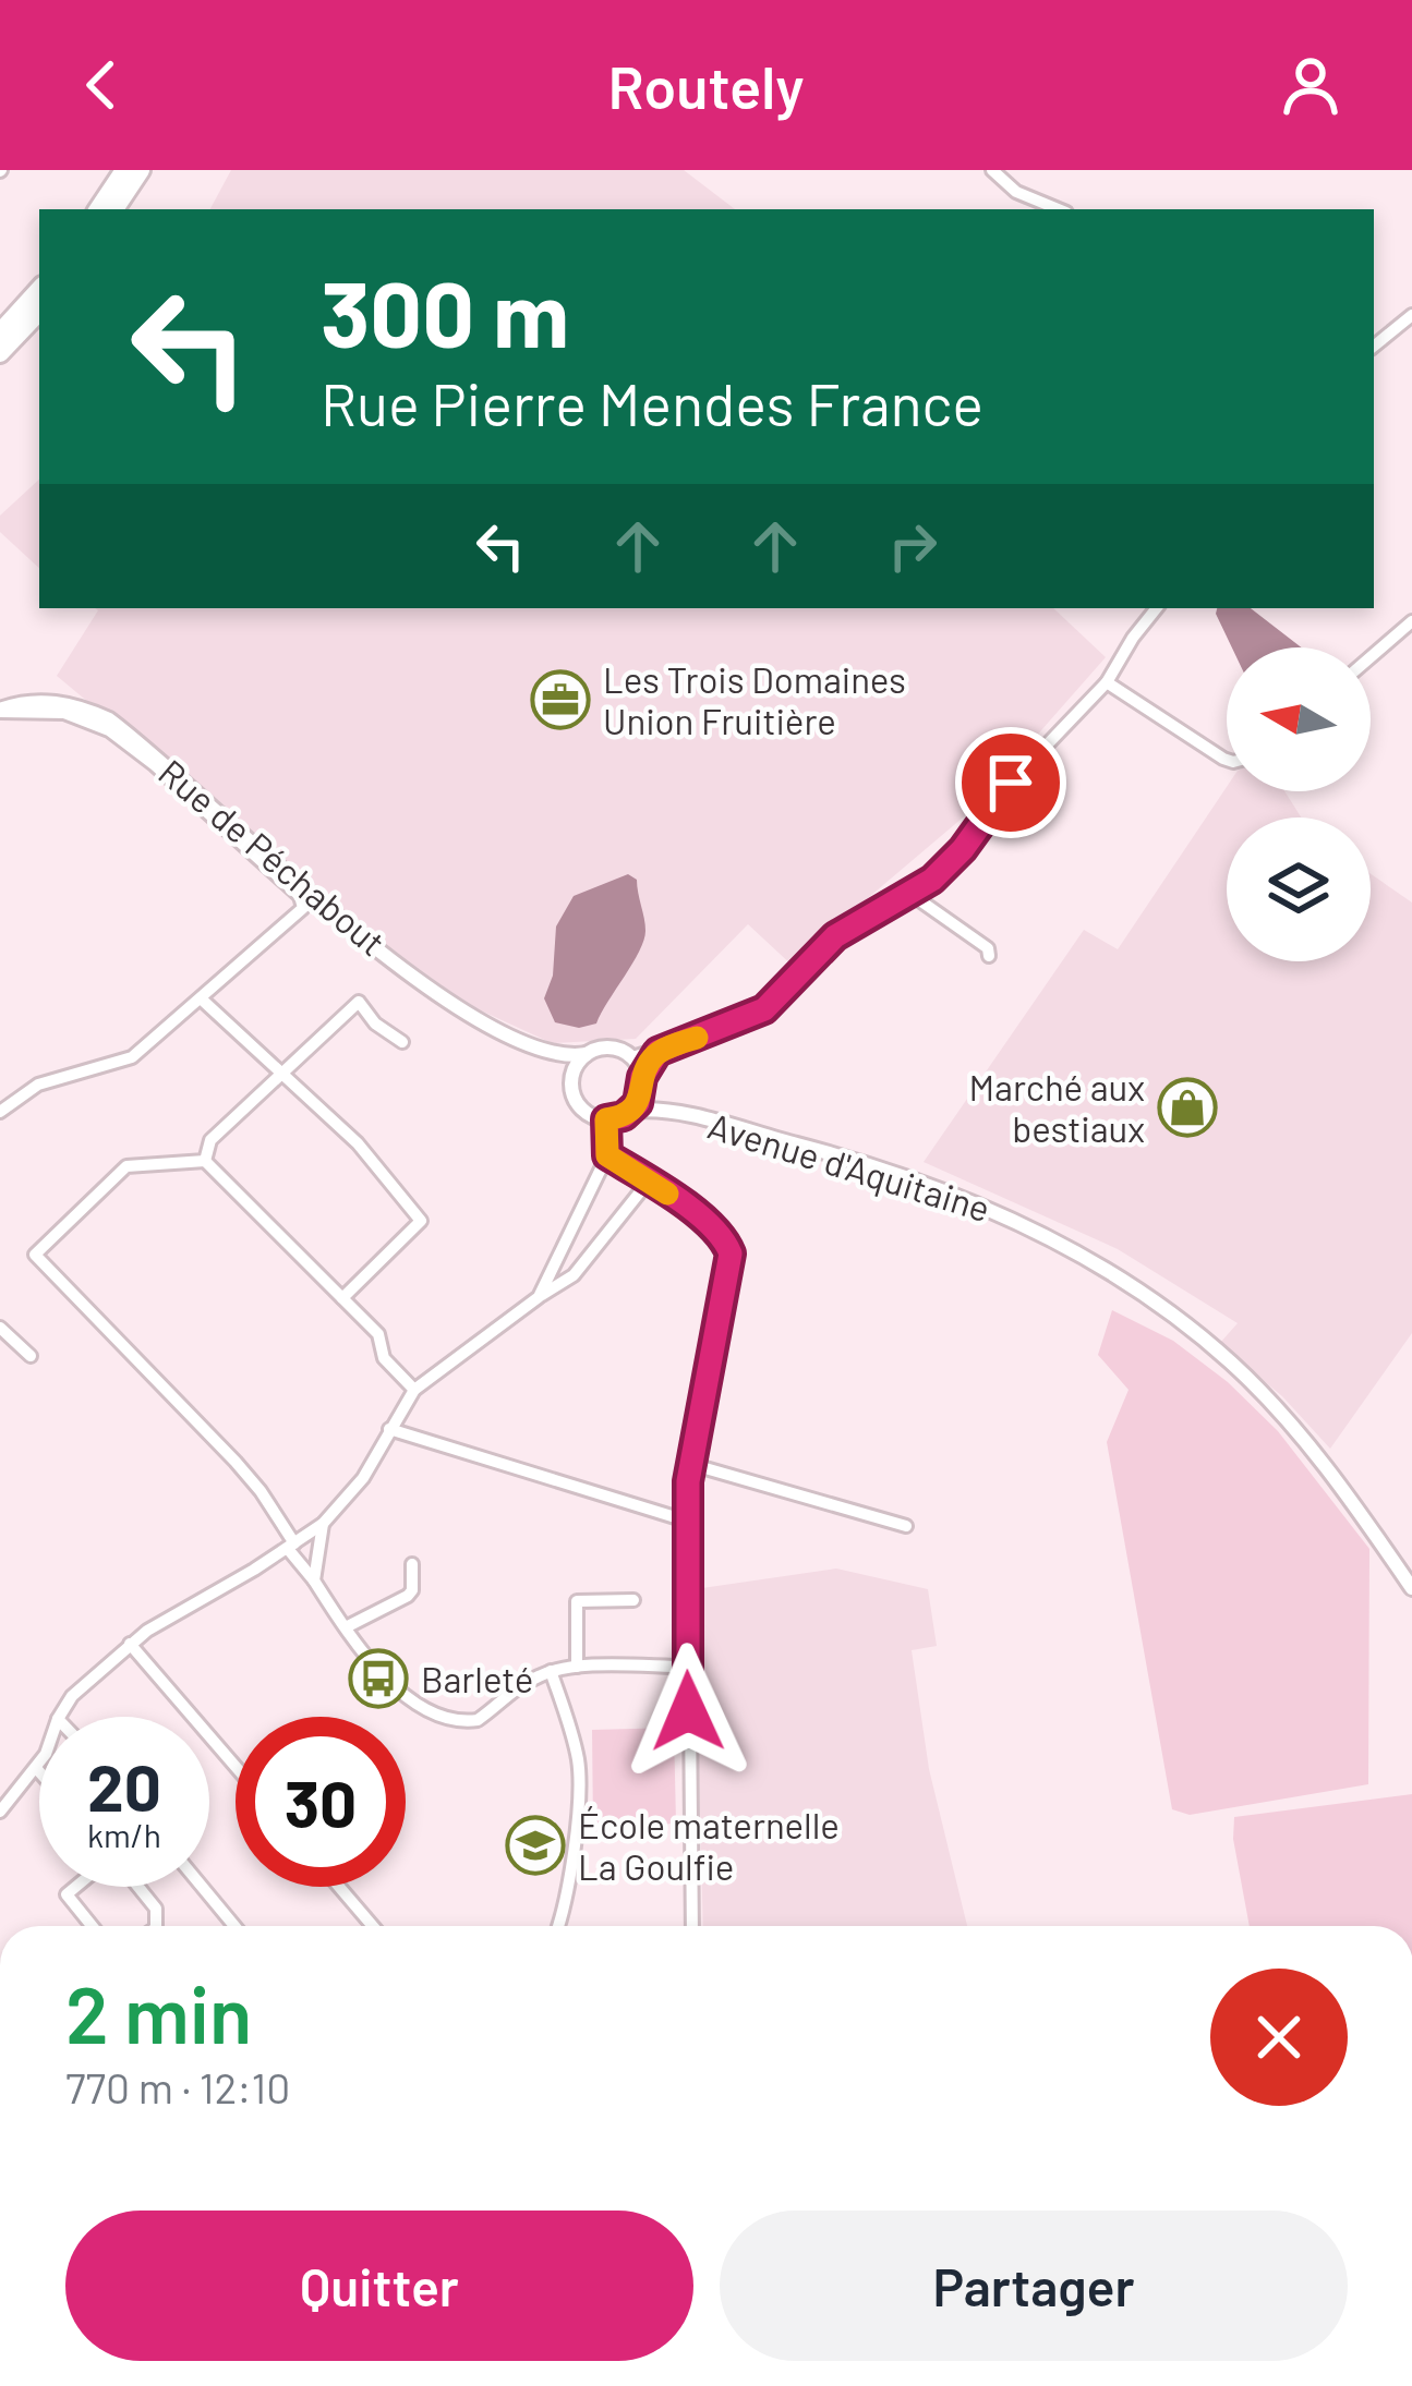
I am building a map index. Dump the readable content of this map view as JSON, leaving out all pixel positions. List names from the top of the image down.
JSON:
{
  "streets": {
    "street": ["Rue de Péchabout", "Avenue d'Aquitaine"]
  },
  "crossings": [
    ["Rue de Péchabout", "Avenue d'Aquitaine"]
  ],
  "places": {
    "office": ["Les Trois Domaines Union Fruitière"],
    "shop": ["Marché aux bestiaux"],
    "bus stop": ["Barleté"],
    "school or university": ["École maternelle La Goulfie"]
  },
  "north": "left",
  "page": {
    "header": "Routely",
    "turn": ["300 m", "Rue Pierre Mendes France"],
    "speed": "20 km/h",
    "limit": "30",
    "heading": ["2 min", "770 m · 12:10"],
    "buttons": ["Quitter", "Partager"]
  }
}
